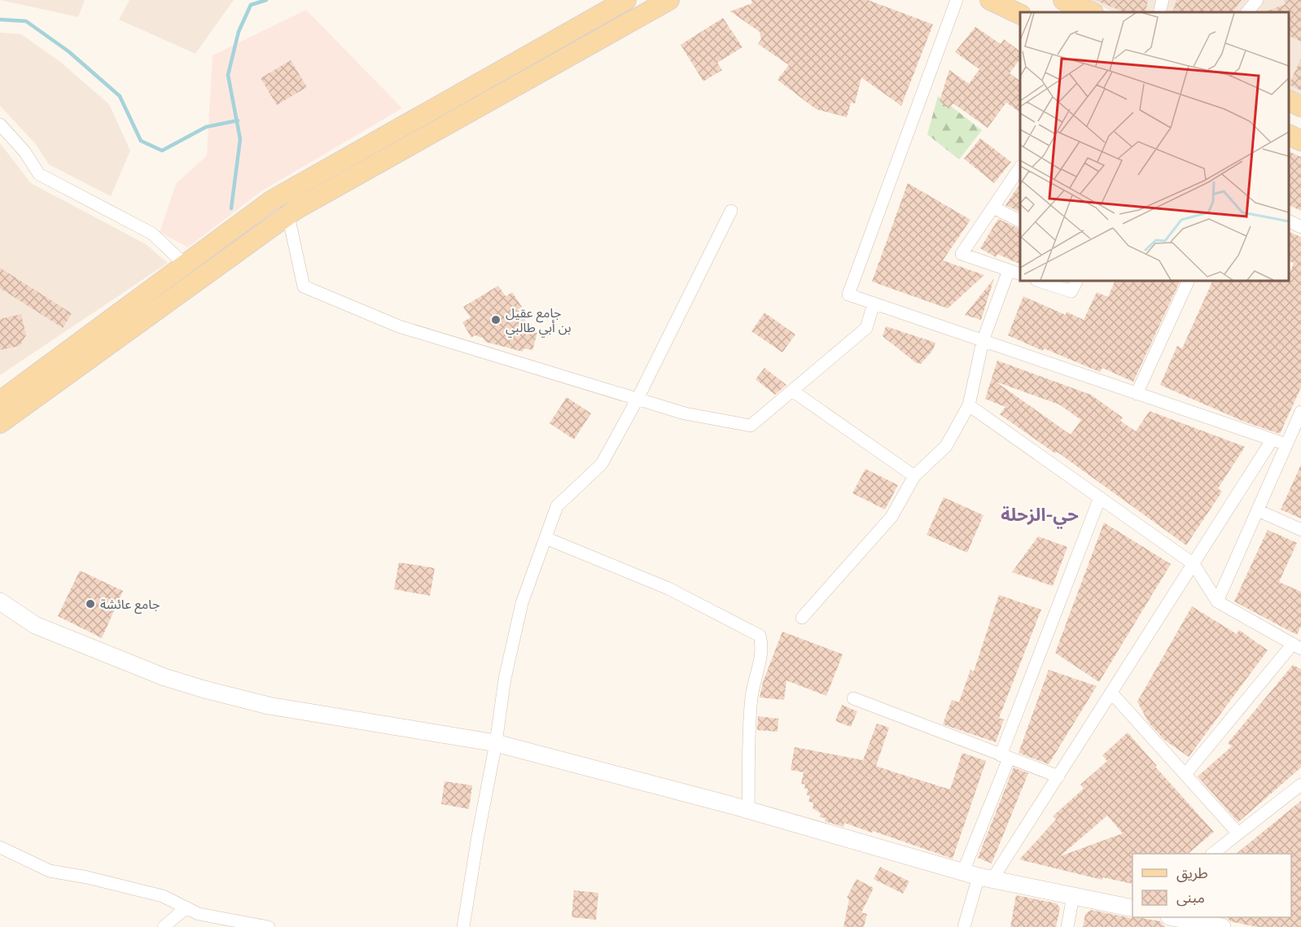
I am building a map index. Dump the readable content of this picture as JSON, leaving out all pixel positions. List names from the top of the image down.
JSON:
{
  "districts": ["حي-الزحلة"],
  "places": ["جامع عقيل بن أبي طالبي", "جامع عائشة"],
  "legend": ["طريق", "مبنى"]
}
